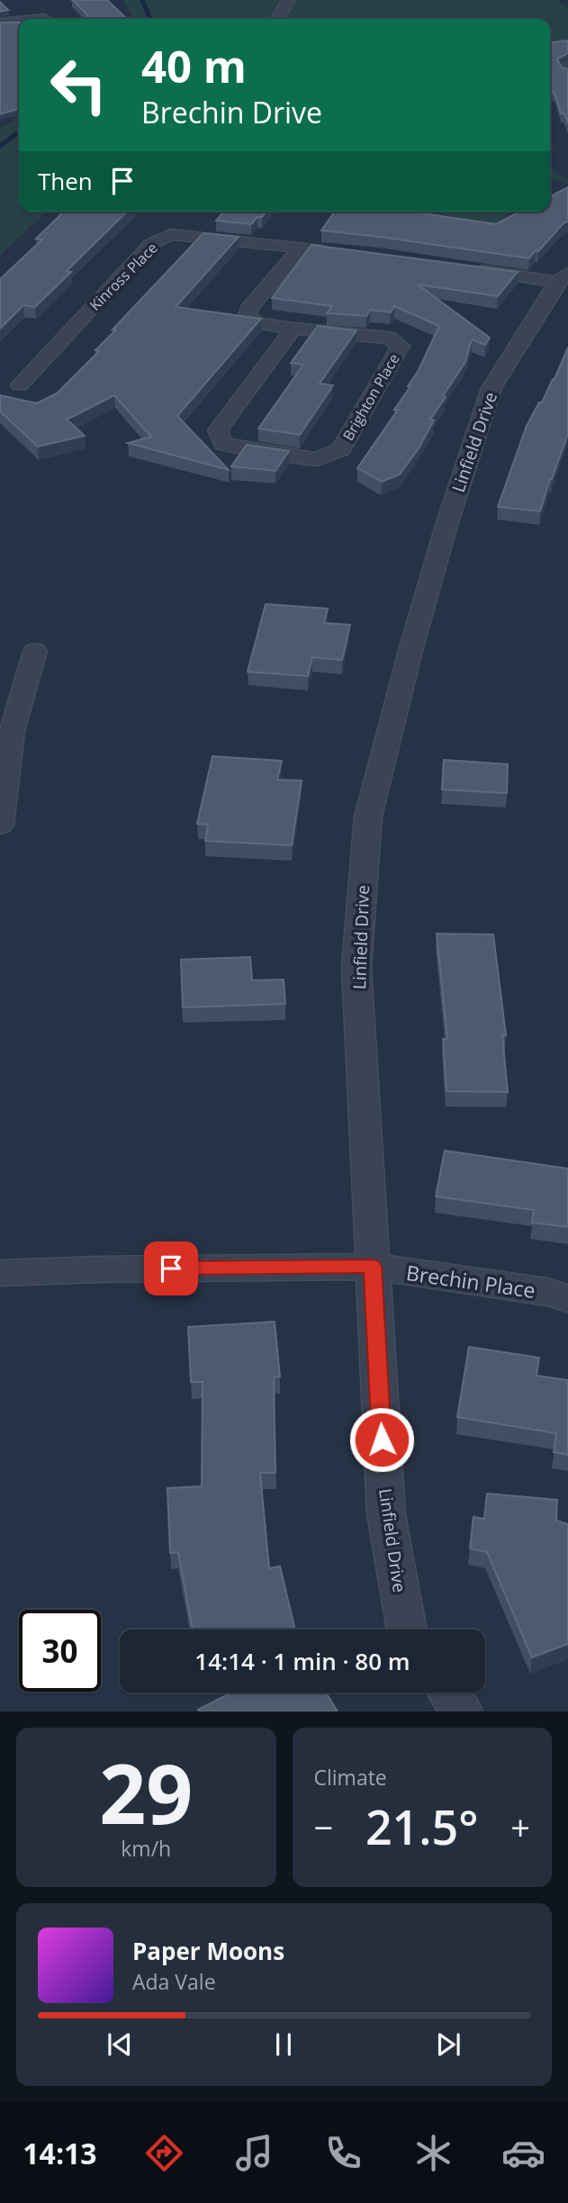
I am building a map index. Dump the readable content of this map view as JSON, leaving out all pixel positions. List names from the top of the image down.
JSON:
{
  "streets": {
    "street": [
      "Kinross Place",
      "Brighton Place",
      "Linfield Drive",
      "Brechin Place"
    ]
  },
  "crossings": [
    ["Kinross Place", "Brighton Place"],
    ["Linfield Drive", "Brechin Place"]
  ],
  "page": {
    "turn": ["40 m", "Brechin Drive"],
    "then": "Then",
    "limit": "30",
    "trip": "14:14 · 1 min · 80 m",
    "tile": [
      ["29", "km/h"],
      "Climate"
    ],
    "heat": ["−", "21.5°", "+"],
    "song": ["Paper Moons", "Ada Vale"],
    "tabs": "14:13"
  }
}
